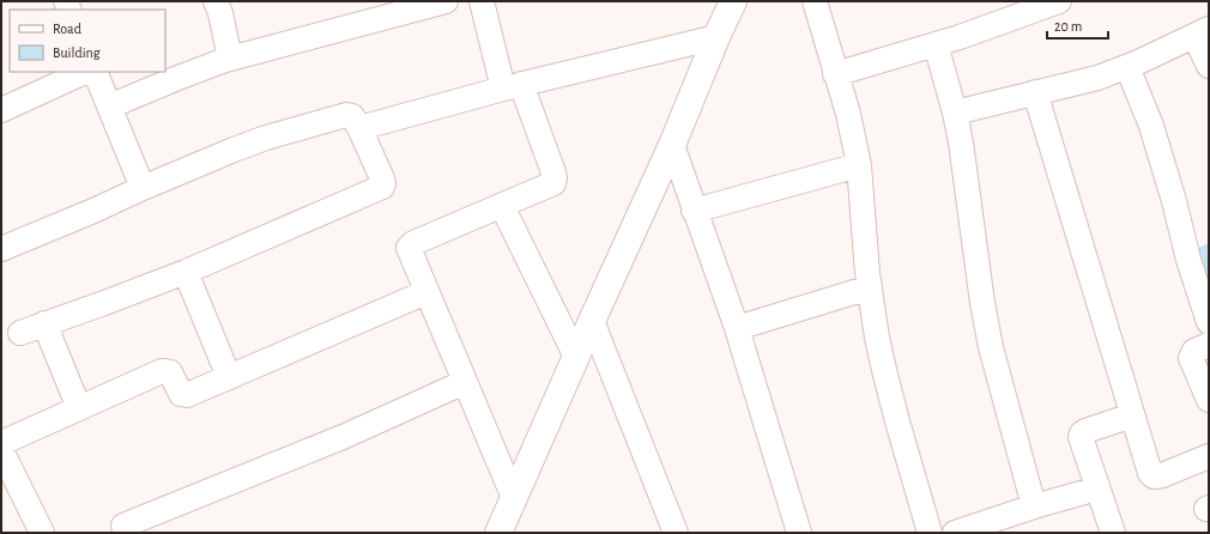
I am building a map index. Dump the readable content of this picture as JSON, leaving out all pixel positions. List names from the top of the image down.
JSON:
{
  "legend": ["Road", "Building"],
  "scale_bar": "20 m"
}
